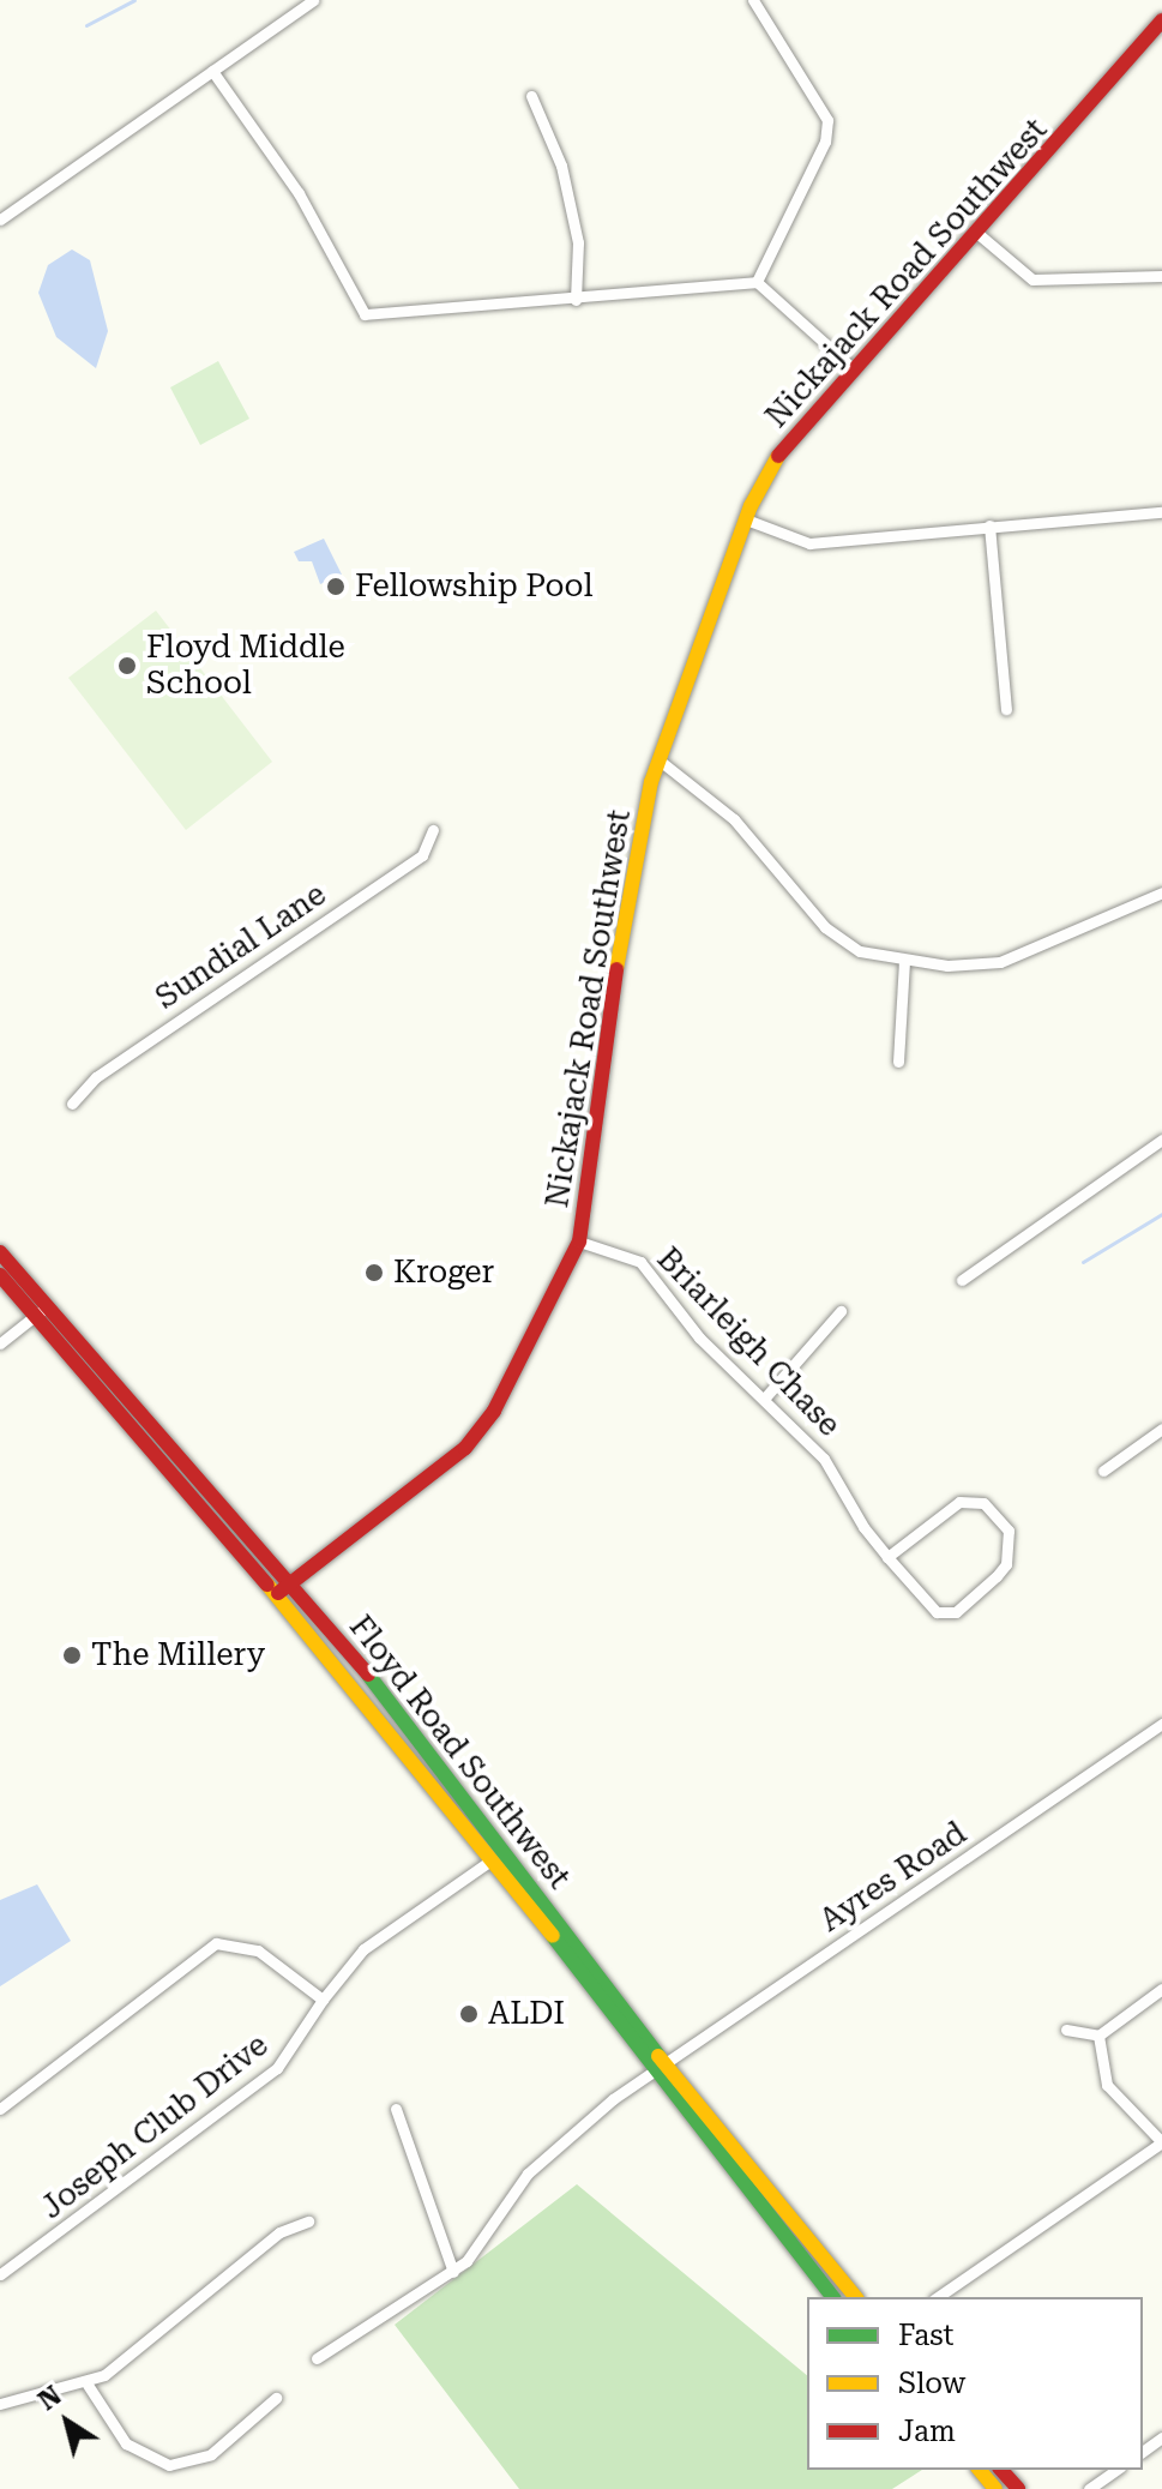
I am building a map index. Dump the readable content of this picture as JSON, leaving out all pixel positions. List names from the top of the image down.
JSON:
{
  "streets": {
    "main road": ["Nickajack Road Southwest", "Floyd Road Southwest"],
    "street": [
      "Sundial Lane",
      "Briarleigh Chase",
      "Ayres Road",
      "Joseph Club Drive"
    ]
  },
  "crossings": [
    ["Nickajack Road Southwest", "Briarleigh Chase"],
    ["Nickajack Road Southwest", "Floyd Road Southwest"],
    ["Floyd Road Southwest", "Ayres Road"],
    ["Floyd Road Southwest", "Joseph Club Drive"]
  ],
  "places": [
    "Fellowship Pool",
    "Floyd Middle School",
    "Kroger",
    "The Millery",
    "ALDI"
  ],
  "legend": ["Fast", "Slow", "Jam"],
  "north": "top left"
}
